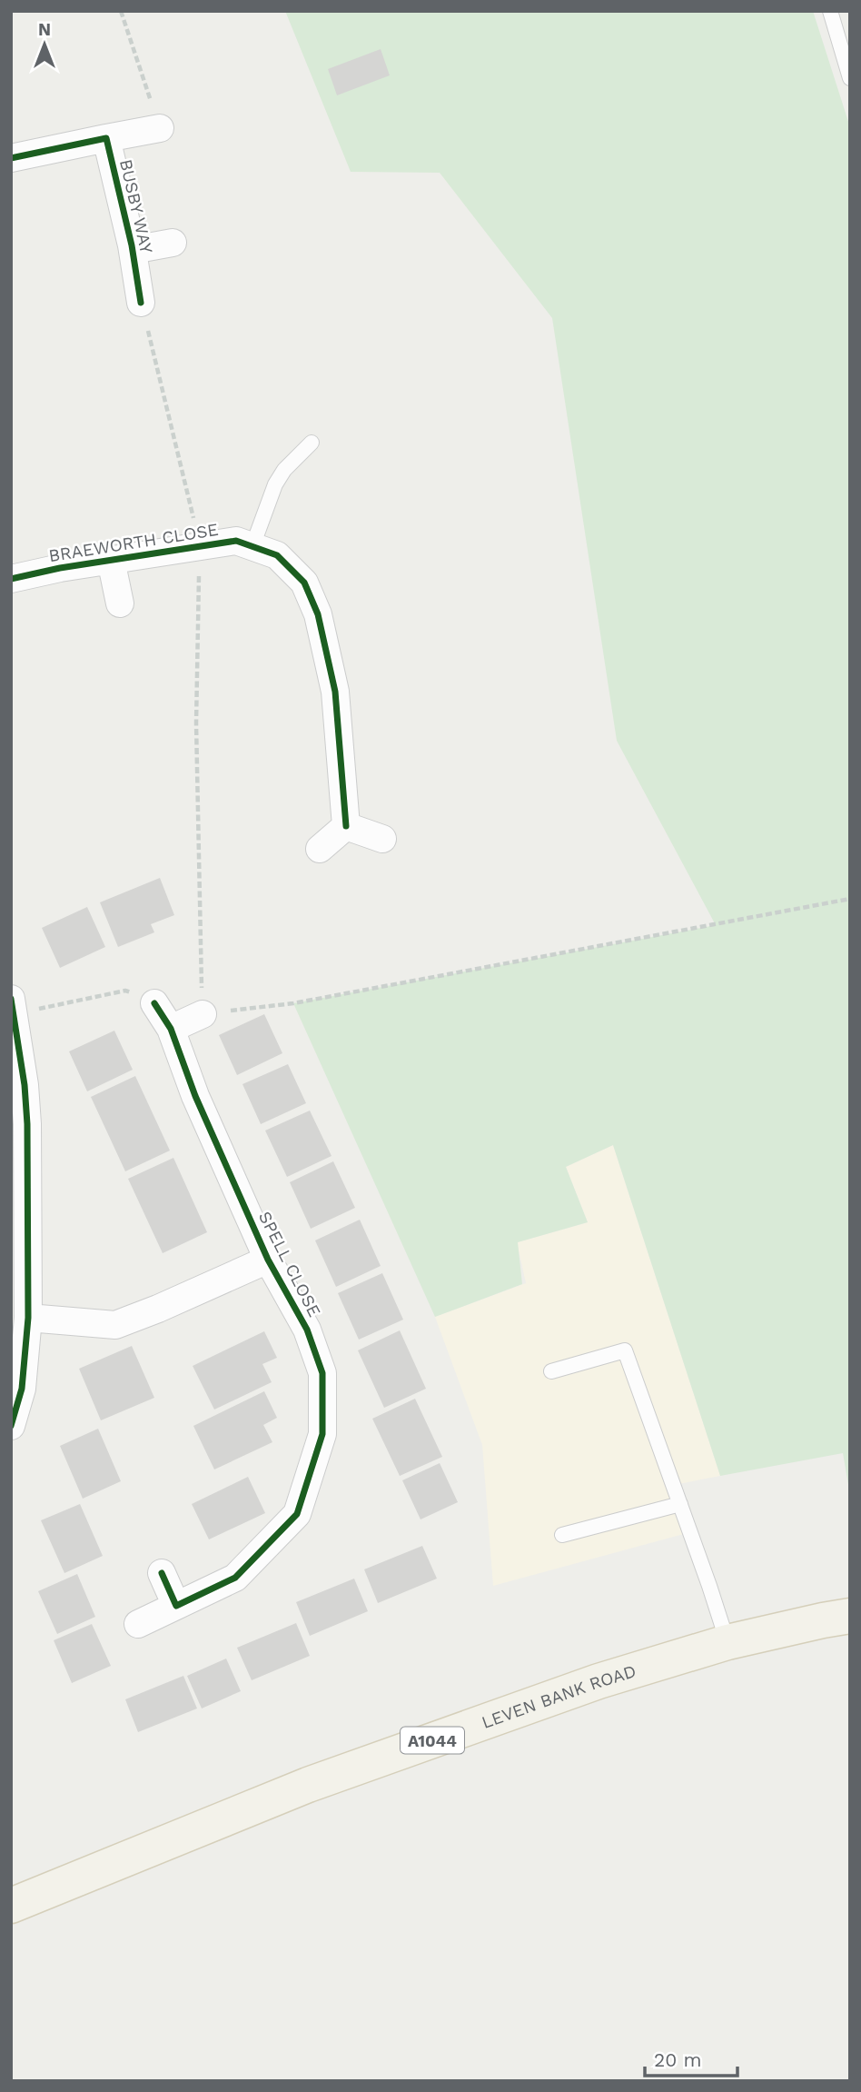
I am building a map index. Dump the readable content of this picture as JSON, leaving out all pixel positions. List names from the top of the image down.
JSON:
{
  "streets": {
    "main road": ["LEVEN BANK ROAD", "A1044"],
    "street": ["BUSBY WAY", "BRAEWORTH CLOSE", "SPELL CLOSE"]
  },
  "scale_bar": "20 m",
  "north": "top"
}
